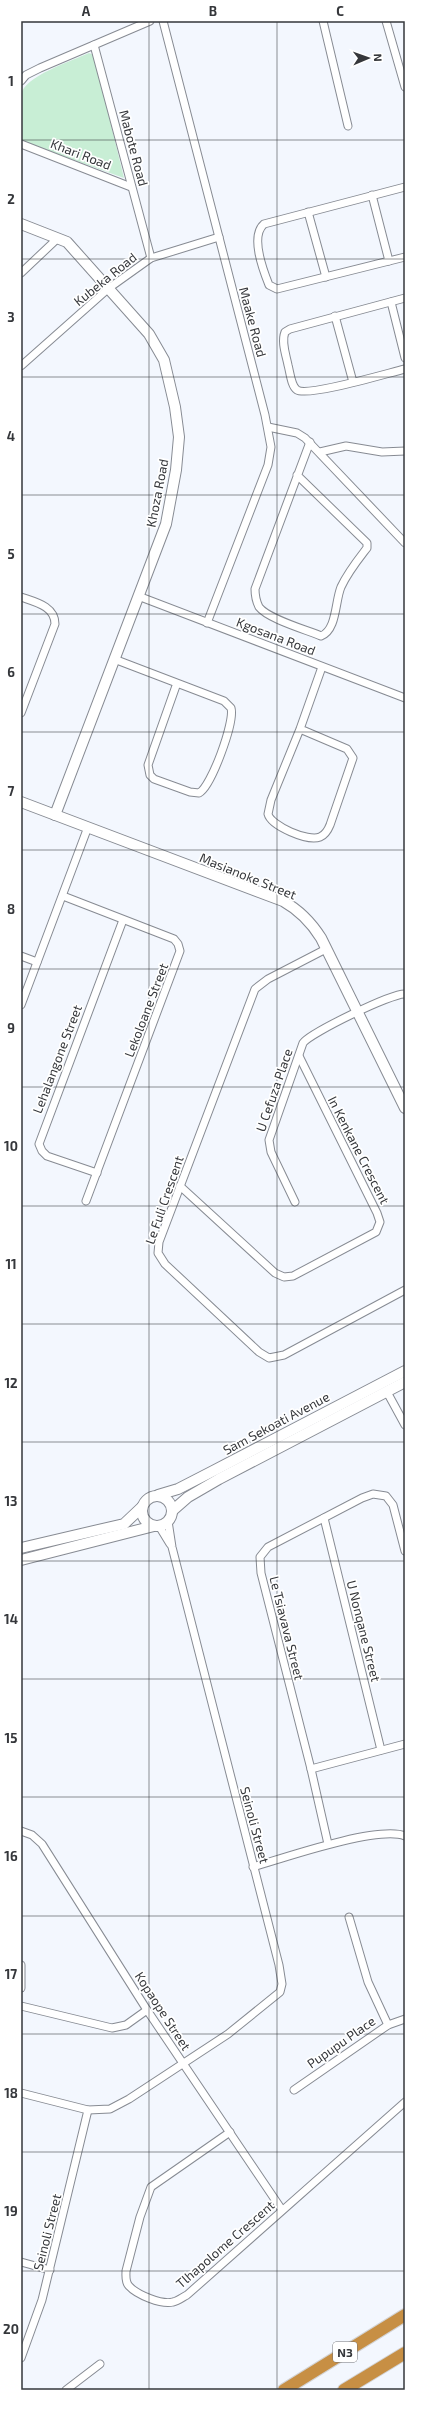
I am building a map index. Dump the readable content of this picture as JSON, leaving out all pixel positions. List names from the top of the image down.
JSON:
{
  "streets": {
    "highway": ["N3"],
    "street": [
      "Mabote Road",
      "Khari Road",
      "Kubeka Road",
      "Maake Road",
      "Khoza Road",
      "Kgosana Road",
      "Masianoke Street",
      "Lekoloane Street",
      "Lehalangone Street",
      "U Cefuza Place",
      "In Kenkane Crescent",
      "Le Fuli Crescent",
      "Sam Sekoati Avenue",
      "Le Tsiavava Street",
      "U Nonqane Street",
      "Seinoli Street",
      "Kopaope Street",
      "Pupupu Place",
      "Tlhapolome Crescent"
    ]
  },
  "crossings": [
    ["Mabote Road", "Khari Road"],
    ["Mabote Road", "Kubeka Road"],
    ["Kubeka Road", "Maake Road"],
    ["Kubeka Road", "Khoza Road"],
    ["Maake Road", "Kgosana Road"],
    ["Khoza Road", "Kgosana Road"],
    ["Khoza Road", "Masianoke Street"],
    ["Masianoke Street", "U Cefuza Place"],
    ["Masianoke Street", "Le Fuli Crescent"],
    ["Lekoloane Street", "Lehalangone Street"],
    ["U Cefuza Place", "In Kenkane Crescent"],
    ["In Kenkane Crescent", "Le Fuli Crescent"],
    ["Sam Sekoati Avenue", "Seinoli Street"],
    ["Le Tsiavava Street", "U Nonqane Street"],
    ["Seinoli Street", "Kopaope Street"],
    ["Kopaope Street", "Tlhapolome Crescent"]
  ],
  "north": "right",
  "grid": {
    "columns": ["A", "B", "C"],
    "rows": [
      "1",
      "2",
      "3",
      "4",
      "5",
      "6",
      "7",
      "8",
      "9",
      "10",
      "11",
      "12",
      "13",
      "14",
      "15",
      "16",
      "17",
      "18",
      "19",
      "20"
    ]
  }
}
